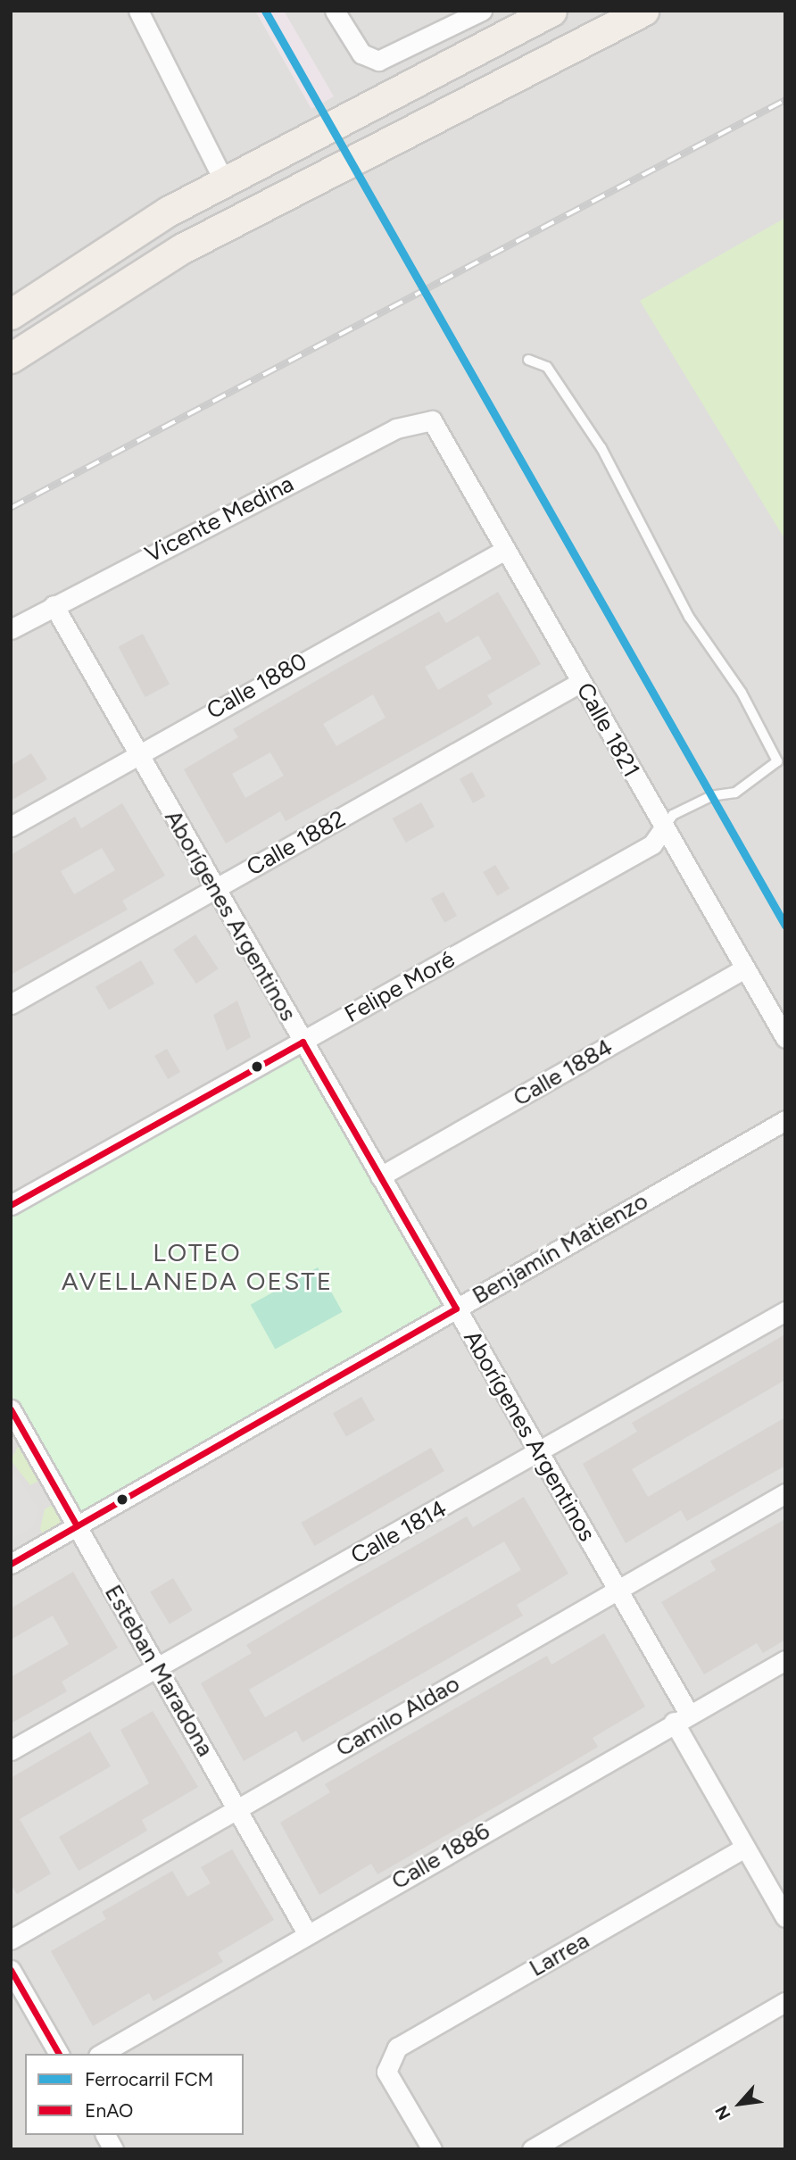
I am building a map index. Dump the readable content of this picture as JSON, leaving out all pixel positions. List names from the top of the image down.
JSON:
{
  "streets": {
    "street": [
      "Vicente Medina",
      "Calle 1880",
      "Calle 1821",
      "Calle 1882",
      "Aborígenes Argentinos",
      "Felipe Moré",
      "Calle 1884",
      "Benjamín Matienzo",
      "Calle 1814",
      "Esteban Maradona",
      "Camilo Aldao",
      "Calle 1886",
      "Larrea"
    ]
  },
  "crossings": [
    ["Vicente Medina", "Calle 1821"],
    ["Vicente Medina", "Aborígenes Argentinos"],
    ["Calle 1880", "Calle 1821"],
    ["Calle 1880", "Aborígenes Argentinos"],
    ["Calle 1821", "Calle 1882"],
    ["Calle 1821", "Felipe Moré"],
    ["Calle 1821", "Calle 1884"],
    ["Calle 1882", "Aborígenes Argentinos"],
    ["Aborígenes Argentinos", "Felipe Moré"],
    ["Aborígenes Argentinos", "Calle 1884"],
    ["Aborígenes Argentinos", "Benjamín Matienzo"],
    ["Aborígenes Argentinos", "Calle 1814"],
    ["Aborígenes Argentinos", "Camilo Aldao"],
    ["Aborígenes Argentinos", "Calle 1886"],
    ["Aborígenes Argentinos", "Larrea"],
    ["Benjamín Matienzo", "Esteban Maradona"],
    ["Calle 1814", "Esteban Maradona"],
    ["Esteban Maradona", "Camilo Aldao"],
    ["Esteban Maradona", "Calle 1886"]
  ],
  "districts": ["LOTEO AVELLANEDA OESTE"],
  "lines": ["rail line FCM", "transit line EnAO"],
  "legend": ["Ferrocarril FCM", "EnAO"],
  "north": "bottom left"
}
